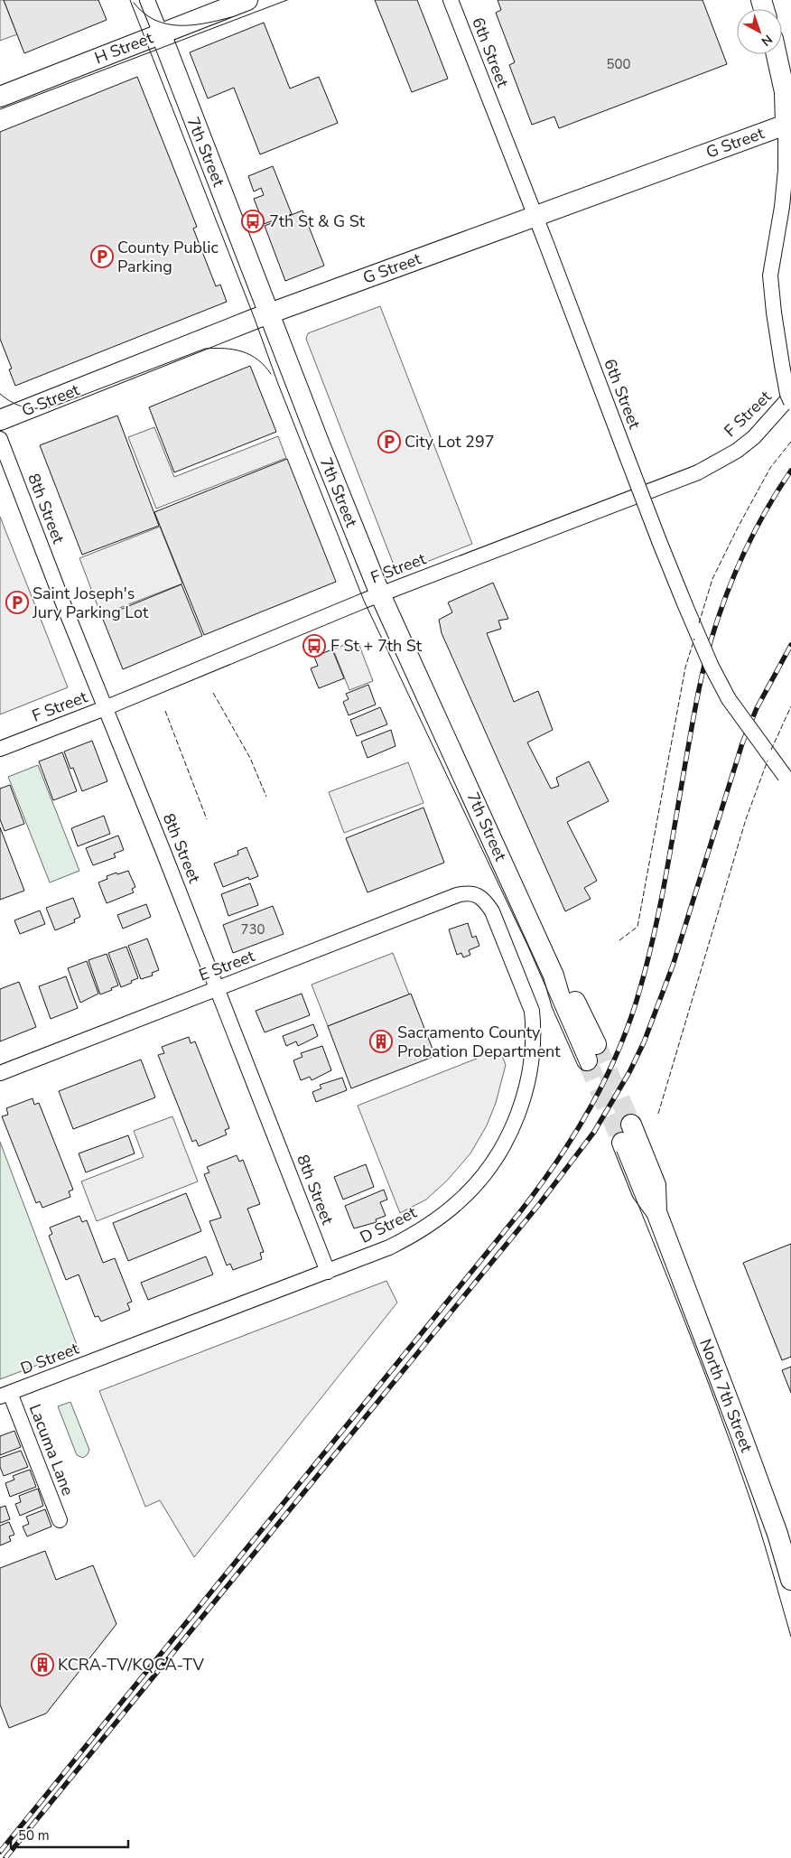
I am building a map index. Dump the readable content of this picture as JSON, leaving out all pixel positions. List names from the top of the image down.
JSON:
{
  "streets": {
    "main road": [
      "H Street",
      "G Street",
      "7th Street",
      "North 7th Street"
    ],
    "street": [
      "6th Street",
      "F Street",
      "8th Street",
      "E Street",
      "D Street",
      "Lacuma Lane"
    ]
  },
  "crossings": [
    ["H Street", "7th Street"],
    ["6th Street", "G Street"],
    ["G Street", "7th Street"],
    ["7th Street", "F Street"],
    ["F Street", "8th Street"],
    ["8th Street", "E Street"],
    ["8th Street", "D Street"],
    ["E Street", "D Street"],
    ["D Street", "Lacuma Lane"]
  ],
  "places": {
    "bus stop": ["7th St & G St", "F St + 7th St"],
    "parking": ["County Public Parking", "City Lot 297", "Saint Joseph's Jury Parking Lot"],
    "building": ["Sacramento County Probation Department", "KCRA-TV/KQCA-TV"]
  },
  "house_numbers": ["500", "730"],
  "scale_bar": "50 m",
  "north": "bottom right"
}
